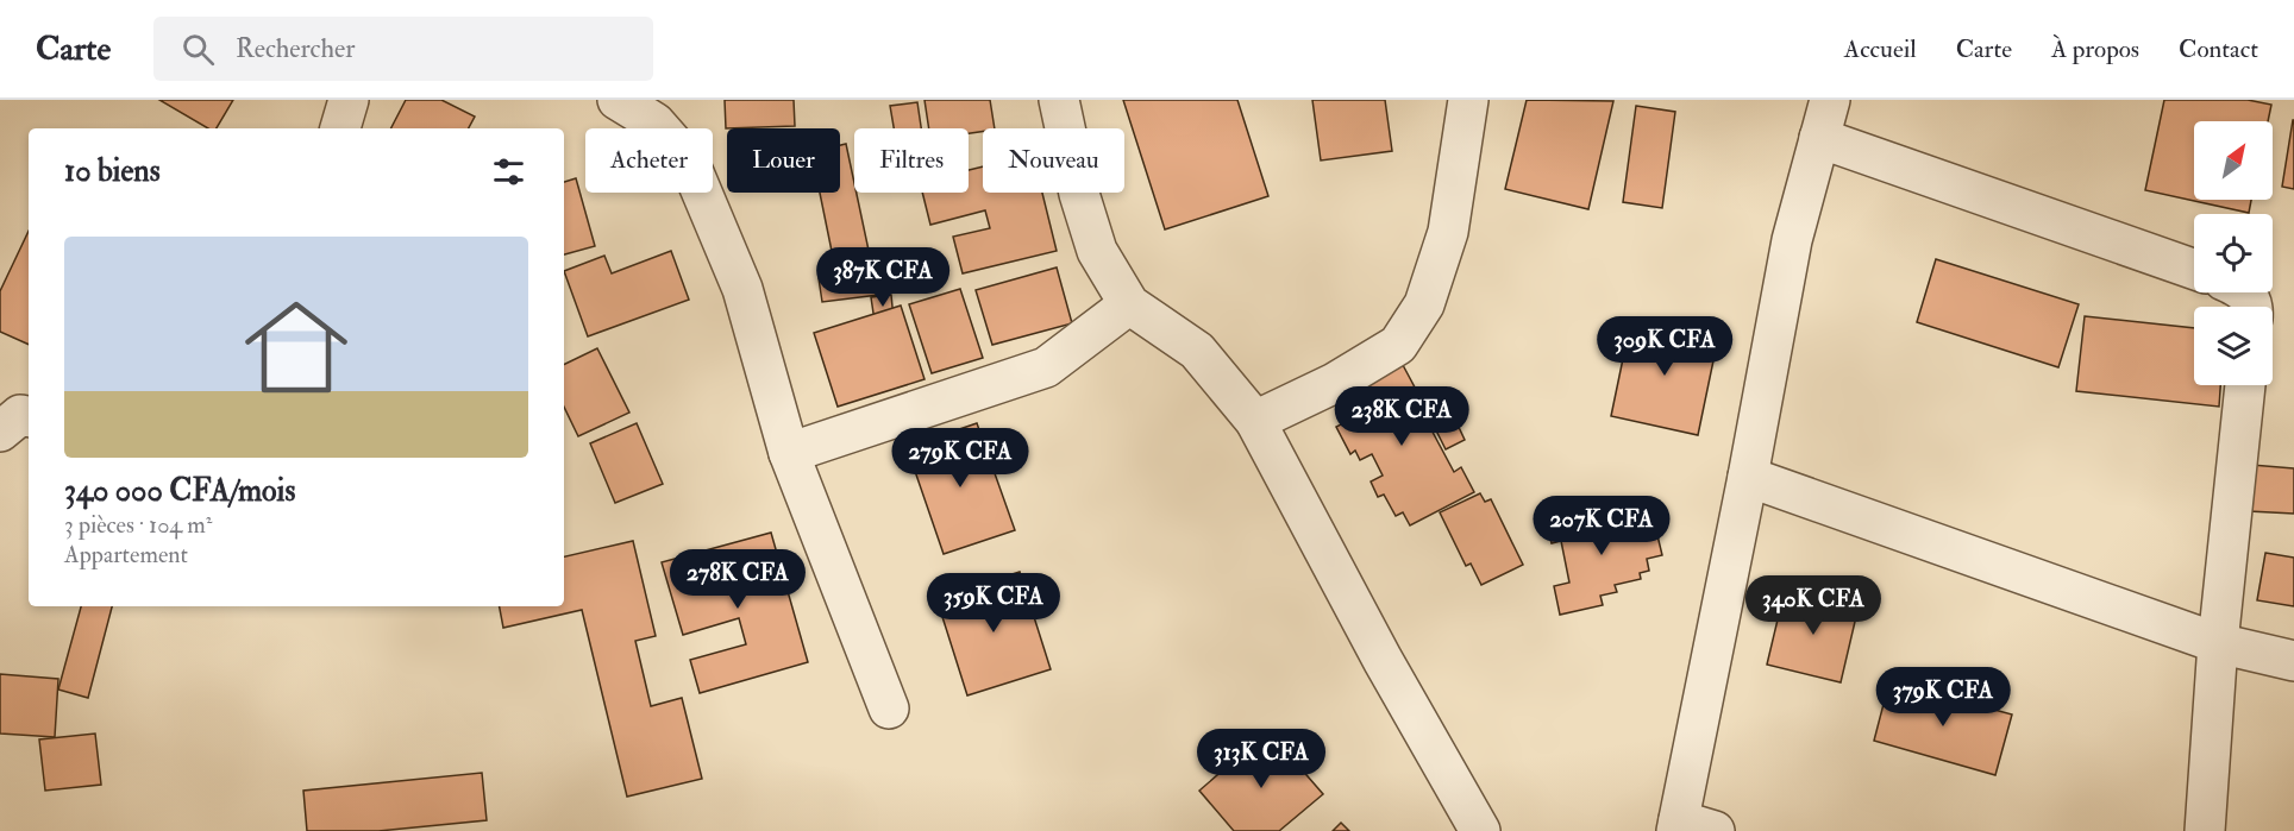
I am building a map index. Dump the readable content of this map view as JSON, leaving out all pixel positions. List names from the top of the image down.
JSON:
{
  "north": "top right",
  "page": {
    "header": "Carte",
    "search": "Rechercher",
    "nav": [
      "Accueil",
      "Carte",
      "À propos",
      "Contact"
    ],
    "chip": [
      "Acheter",
      "Louer",
      "Filtres",
      "Nouveau"
    ],
    "heading": "10 biens",
    "list": [
      {
        "name": "340 000 CFA/mois",
        "note": "3 pièces · 104 m² · Appartement"
      }
    ],
    "price": [
      "387K CFA",
      "309K CFA",
      "238K CFA",
      "279K CFA",
      "207K CFA",
      "278K CFA",
      "359K CFA",
      "340K CFA",
      "379K CFA",
      "313K CFA"
    ]
  }
}
